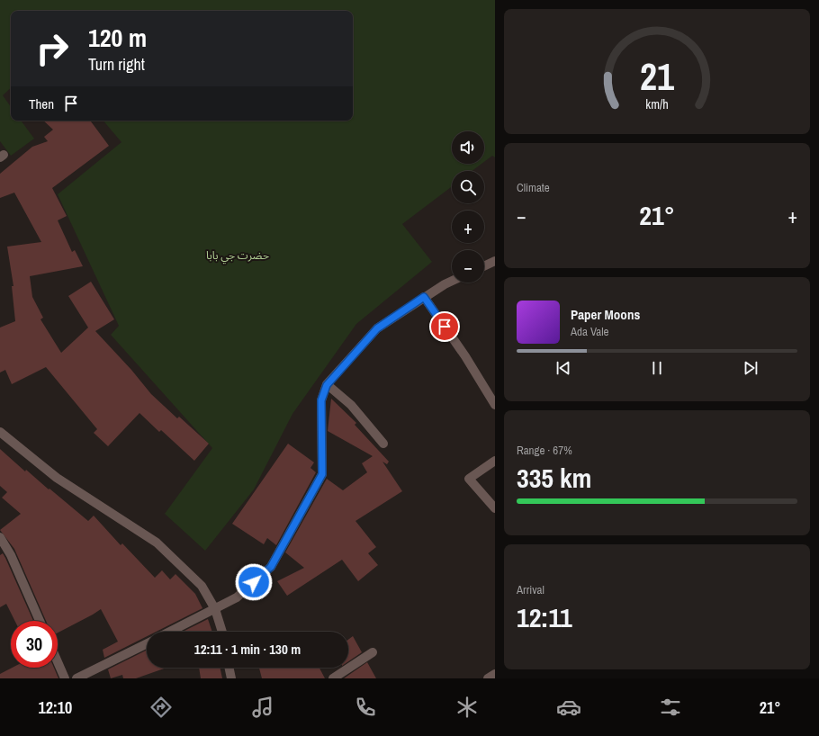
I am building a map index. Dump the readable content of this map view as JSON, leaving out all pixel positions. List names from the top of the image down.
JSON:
{
  "parks": ["حضرت جي بابا"],
  "page": {
    "turn": ["120 m", "Turn right"],
    "then": "Then",
    "map_buttons": ["+", "−"],
    "tile": [
      "Climate",
      ["Range · 67%", "335 km"],
      ["Arrival", "12:11"]
    ],
    "heat": ["−", "21°", "+"],
    "song": ["Paper Moons", "Ada Vale"],
    "limit": "30",
    "trip": "12:11 · 1 min · 130 m",
    "tabs": ["12:10", "21°"],
    "gauge": ["21", "km/h"]
  }
}
